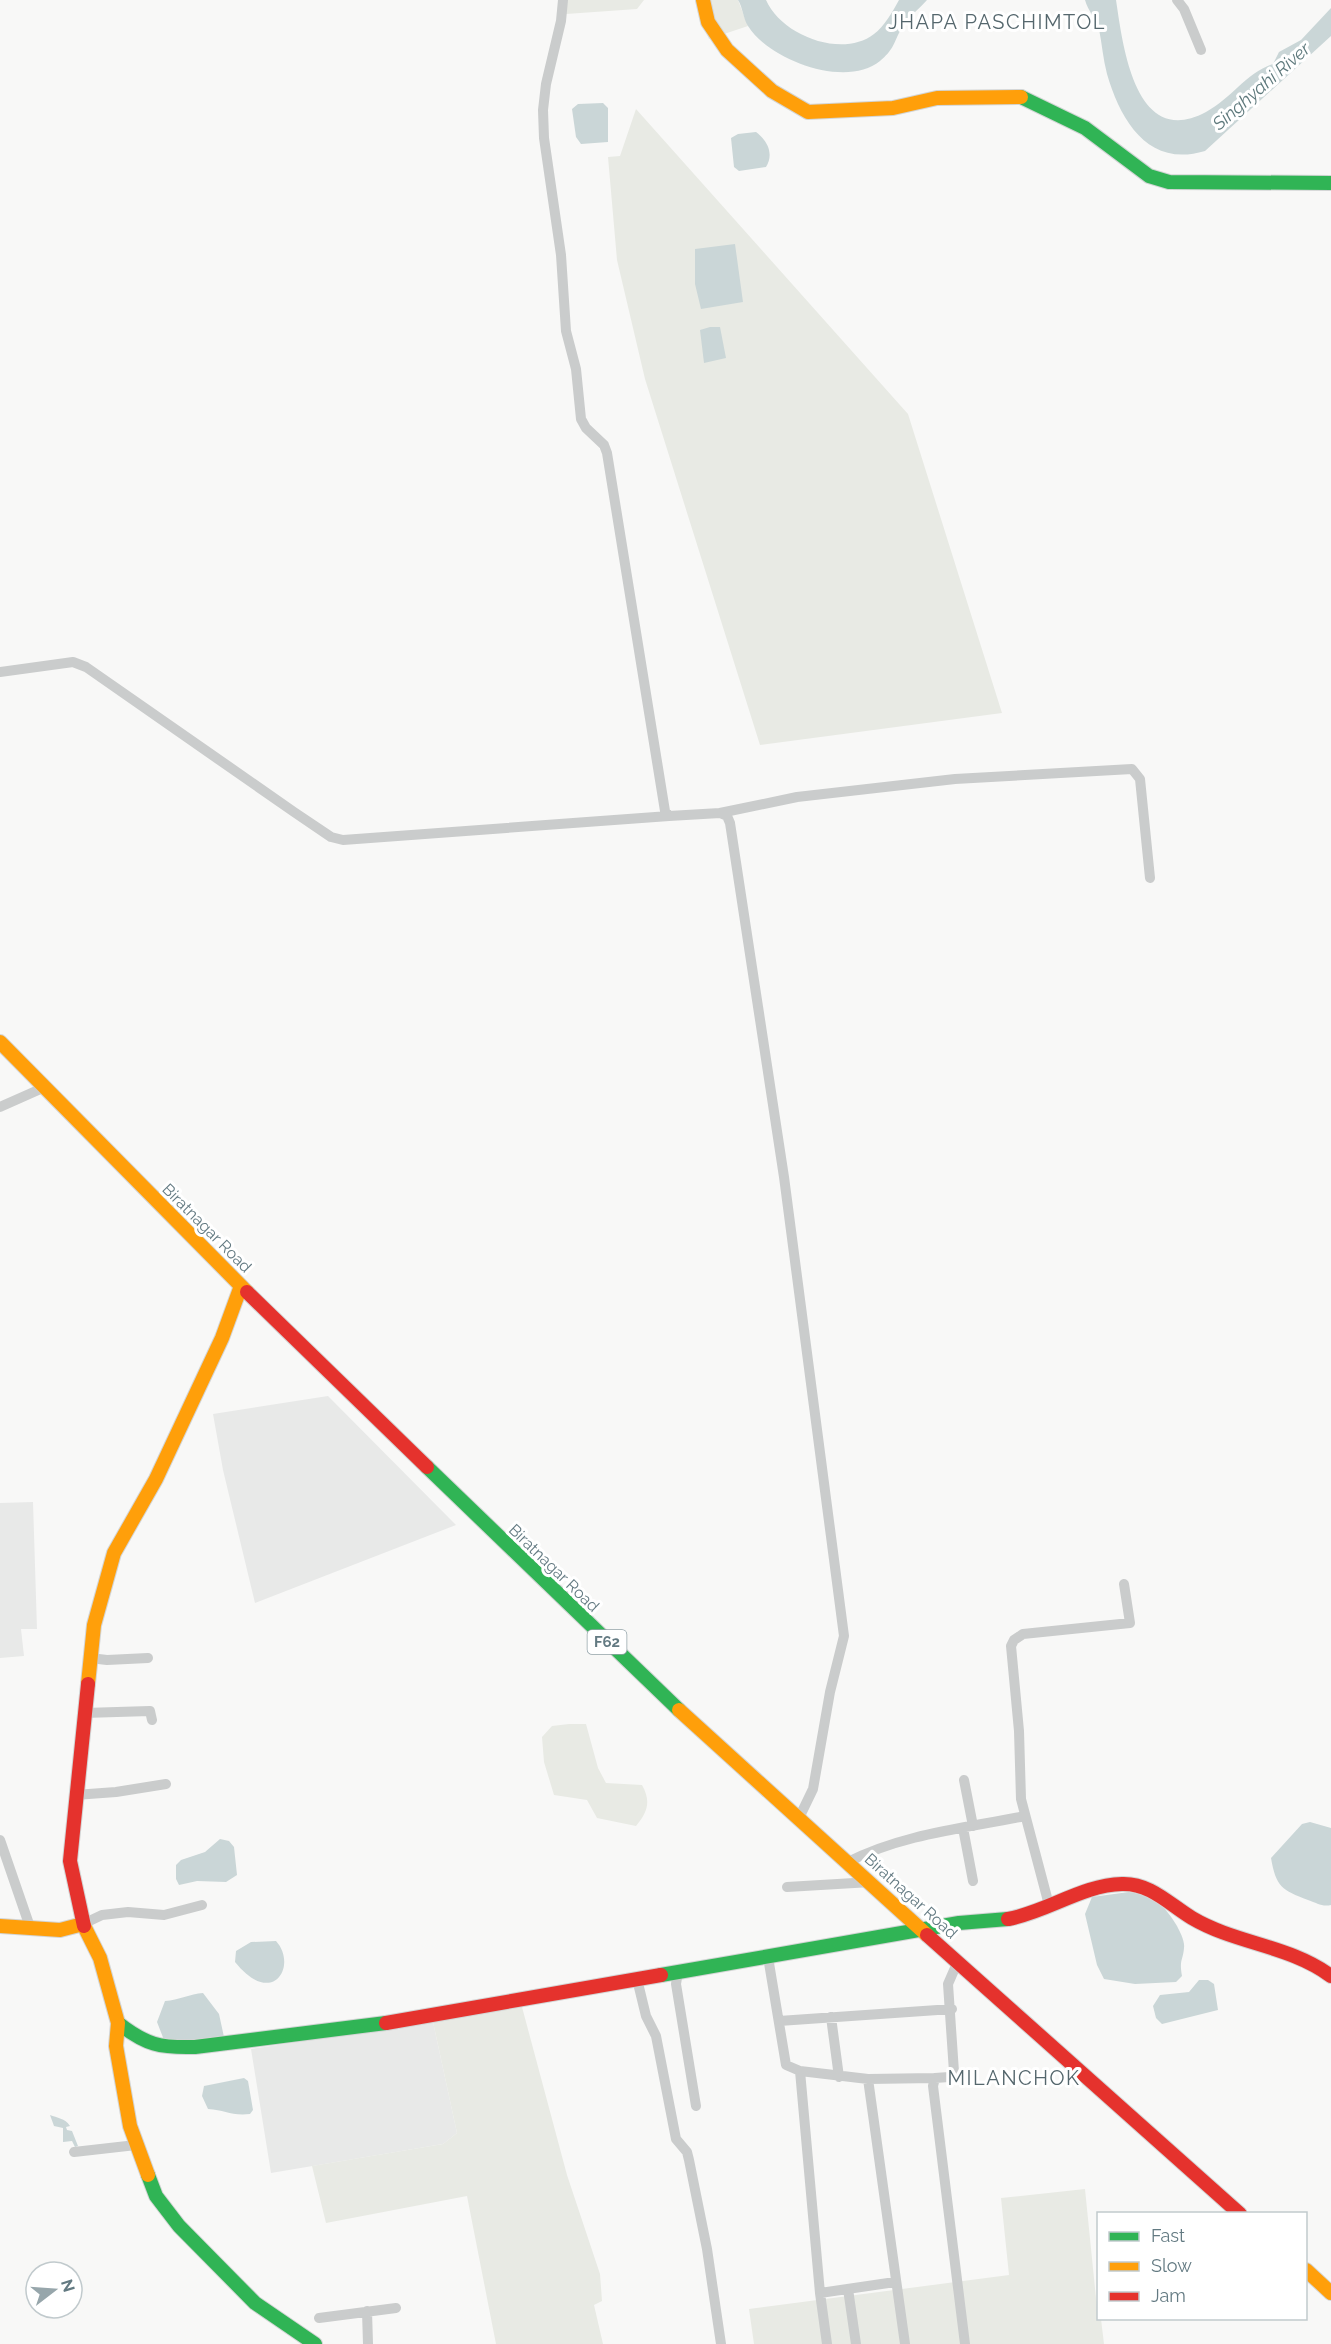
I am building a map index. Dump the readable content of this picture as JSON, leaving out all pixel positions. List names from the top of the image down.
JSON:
{
  "streets": {
    "street": ["Biratnagar Road", "F62"]
  },
  "districts": ["JHAPA PASCHIMTOL", "MILANCHOK"],
  "water": ["Singhyahi River"],
  "legend": ["Fast", "Slow", "Jam"],
  "north": "right"
}
